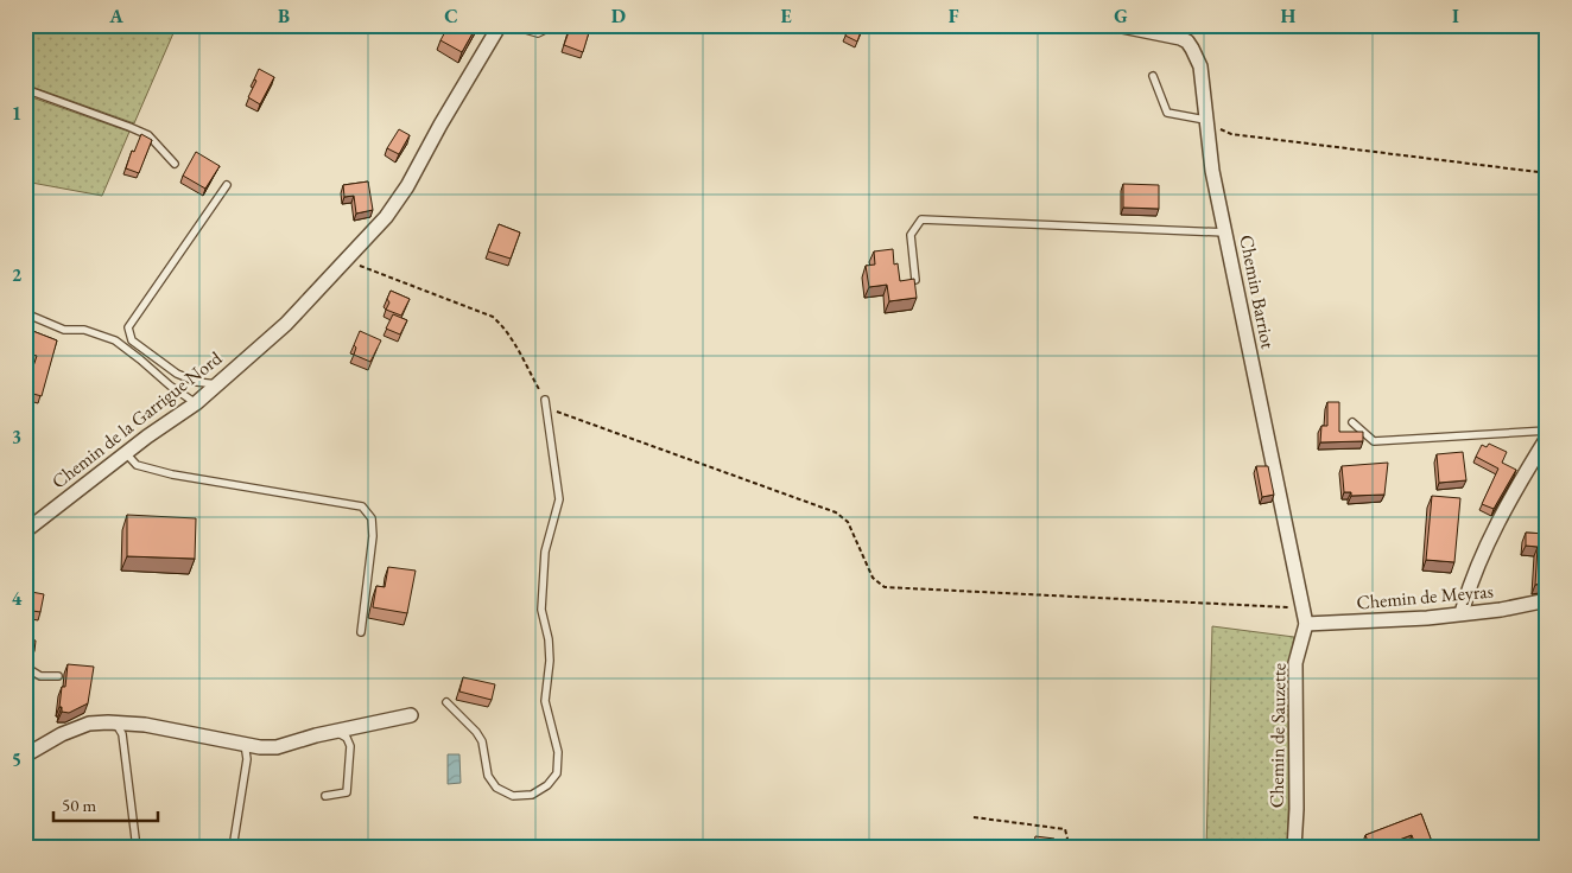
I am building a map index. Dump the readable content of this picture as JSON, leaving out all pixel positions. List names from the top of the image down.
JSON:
{
  "streets": {
    "street": [
      "Chemin Barriot",
      "Chemin de la Garrigue Nord",
      "Chemin de Meyras",
      "Chemin de Sauzette"
    ]
  },
  "crossings": [
    ["Chemin Barriot", "Chemin de Meyras"],
    ["Chemin Barriot", "Chemin de Sauzette"],
    ["Chemin de Meyras", "Chemin de Sauzette"]
  ],
  "scale_bar": "50 m",
  "grid": {
    "columns": [
      "A",
      "B",
      "C",
      "D",
      "E",
      "F",
      "G",
      "H",
      "I"
    ],
    "rows": [
      "1",
      "2",
      "3",
      "4",
      "5"
    ]
  }
}
